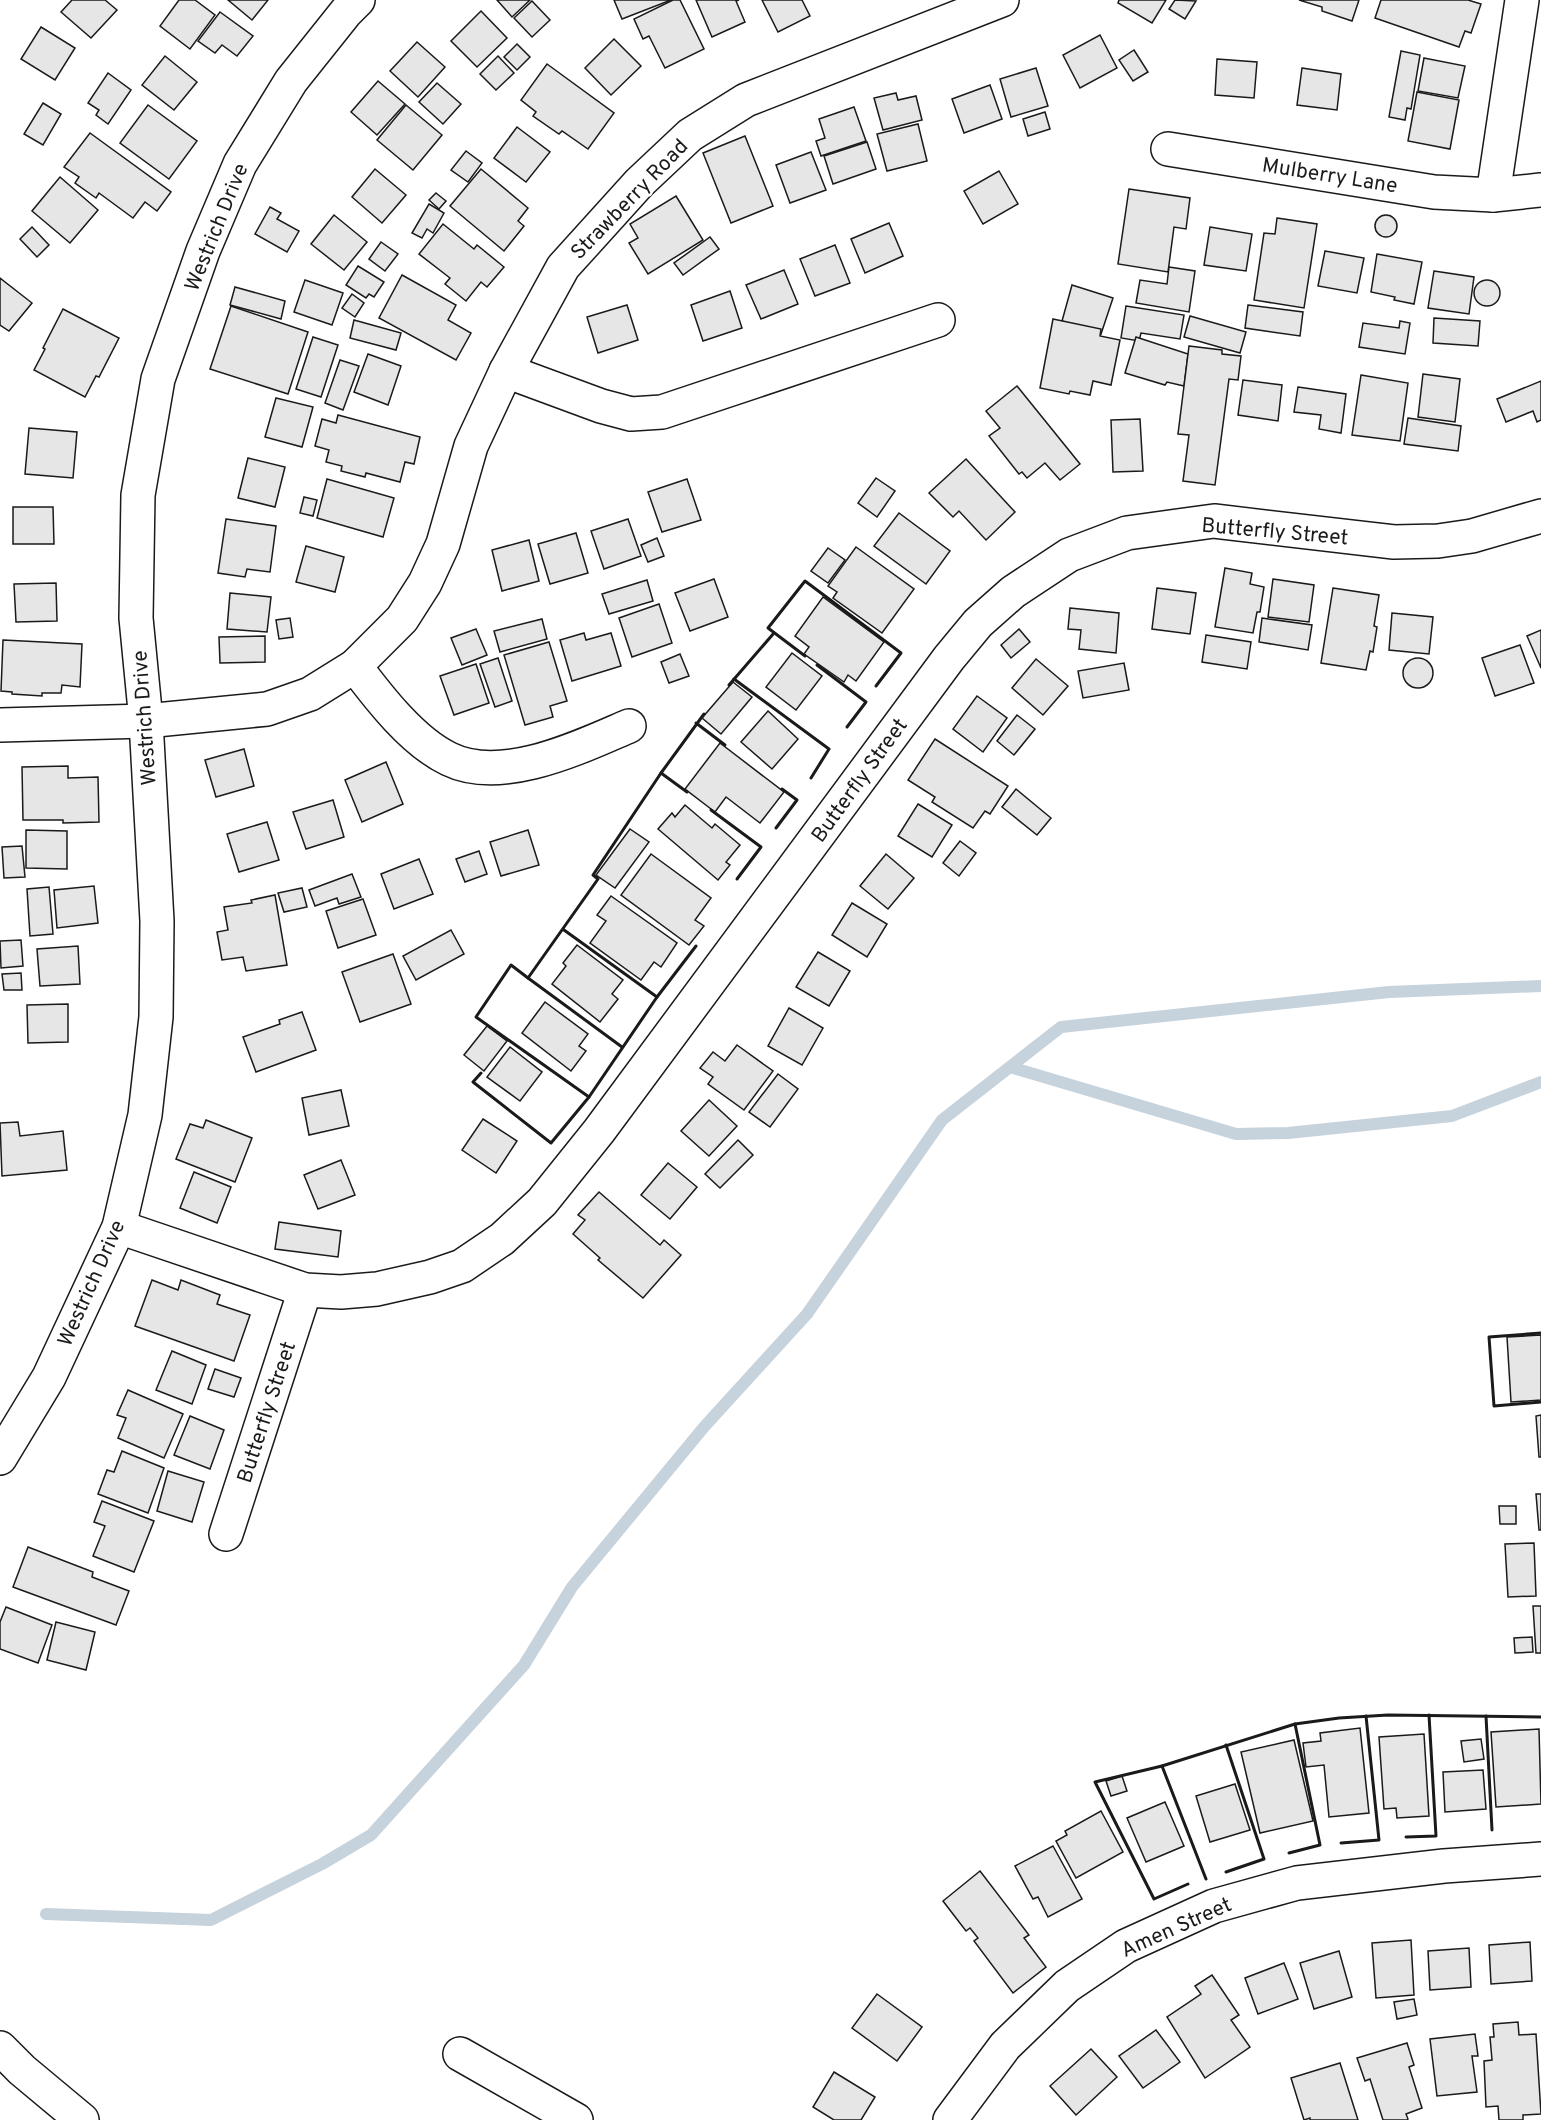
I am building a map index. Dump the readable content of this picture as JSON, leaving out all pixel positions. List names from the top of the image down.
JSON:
{
  "streets": {
    "street": [
      "Mulberry Lane",
      "Strawberry Road",
      "Westrich Drive",
      "Butterfly Street",
      "Amen Street"
    ]
  },
  "crossings": [
    ["Strawberry Road", "Westrich Drive"],
    ["Westrich Drive", "Butterfly Street"]
  ]
}
